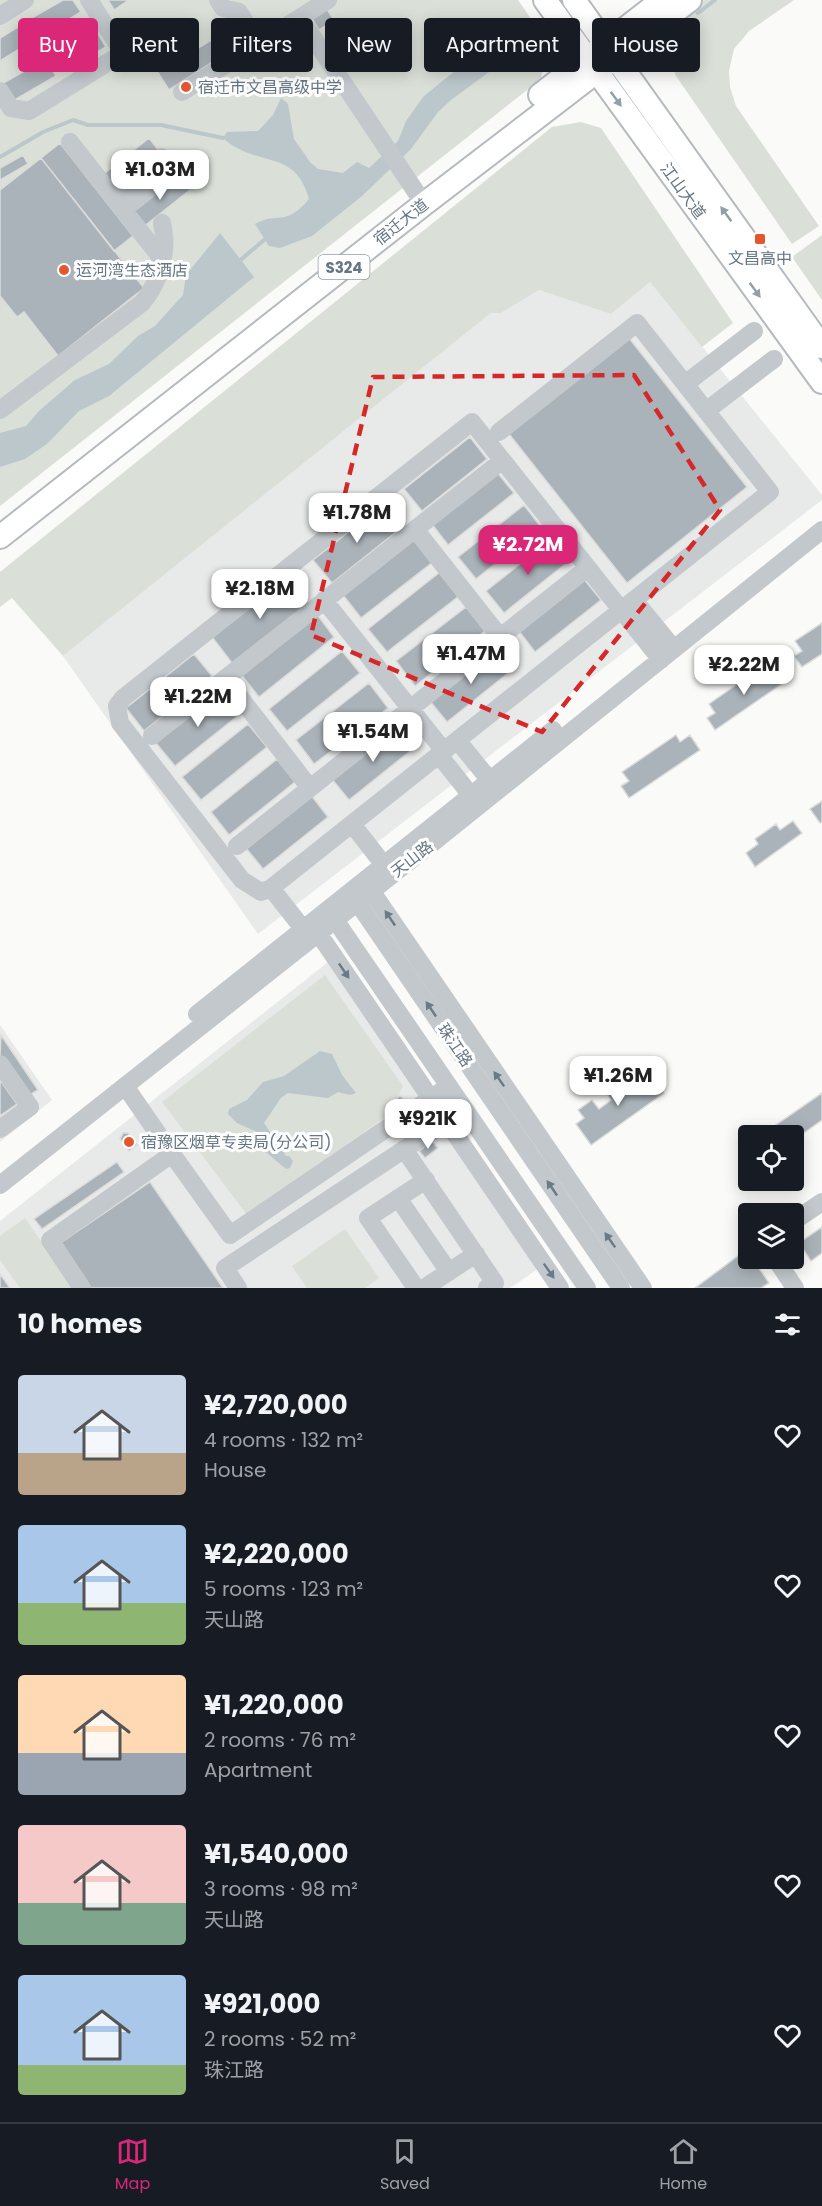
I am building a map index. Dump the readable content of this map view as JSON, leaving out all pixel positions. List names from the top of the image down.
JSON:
{
  "streets": {
    "main road": ["江山大道", "宿迁大道", "S324"],
    "street": ["天山路", "珠江路"]
  },
  "crossings": [
    ["天山路", "珠江路"]
  ],
  "places": {
    "other": ["宿迁市文昌高级中学", "运河湾生态酒店", "宿豫区烟草专卖局(分公司)"],
    "transit": ["文昌高中"]
  },
  "page": {
    "chip": [
      "Buy",
      "Rent",
      "Filters",
      "New",
      "Apartment",
      "House"
    ],
    "price": [
      "¥1.03M",
      "¥1.78M",
      "¥2.72M",
      "¥2.18M",
      "¥1.47M",
      "¥2.22M",
      "¥1.22M",
      "¥1.54M",
      "¥1.26M",
      "¥921K"
    ],
    "heading": "10 homes",
    "list": [
      {
        "name": "¥2,720,000",
        "note": "4 rooms · 132 m² · House"
      },
      {
        "name": "¥2,220,000",
        "note": "5 rooms · 123 m² · 天山路"
      },
      {
        "name": "¥1,220,000",
        "note": "2 rooms · 76 m² · Apartment"
      },
      {
        "name": "¥1,540,000",
        "note": "3 rooms · 98 m² · 天山路"
      },
      {
        "name": "¥921,000",
        "note": "2 rooms · 52 m² · 珠江路"
      }
    ],
    "tabs": ["Map", "Saved", "Home"]
  }
}
